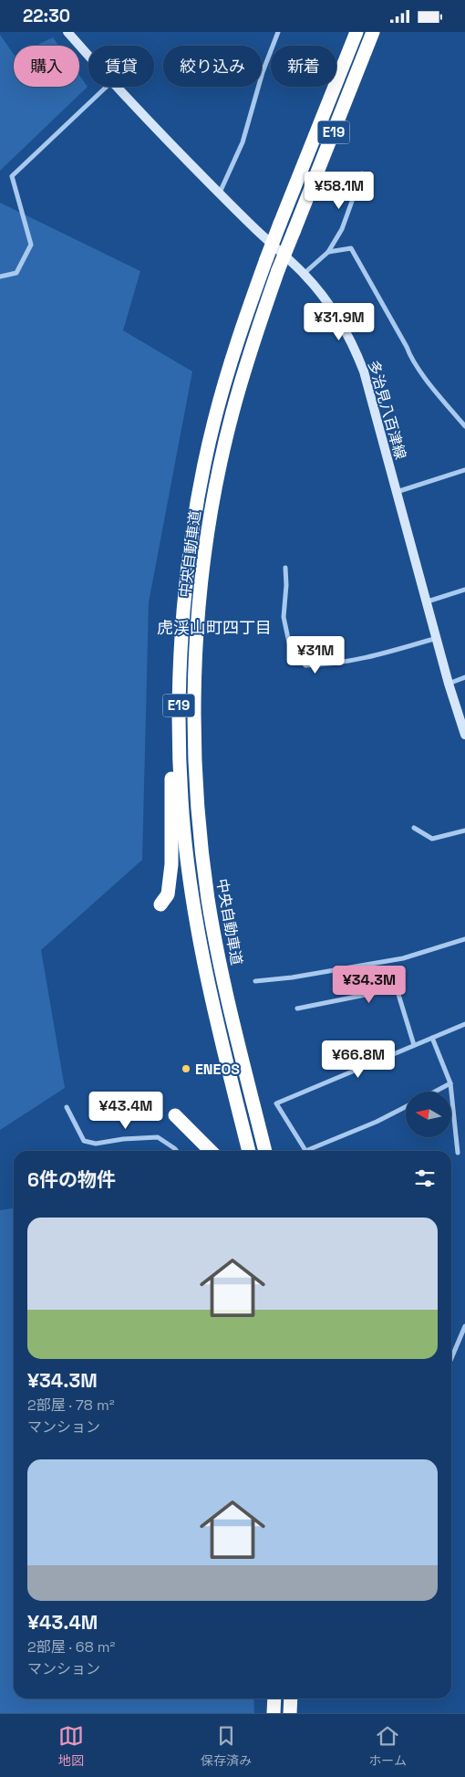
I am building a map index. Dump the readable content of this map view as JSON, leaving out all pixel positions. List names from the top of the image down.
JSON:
{
  "streets": {
    "highway": ["E19", "中央自動車道"],
    "main road": ["多治見八百津線"]
  },
  "districts": ["虎渓山町四丁目"],
  "places": ["ENEOS"],
  "north": "left",
  "page": {
    "status": "22:30",
    "chip": [
      "購入",
      "賃貸",
      "絞り込み",
      "新着"
    ],
    "price": [
      "¥58.1M",
      "¥31.9M",
      "¥31M",
      "¥34.3M",
      "¥66.8M",
      "¥43.4M"
    ],
    "heading": "6件の物件",
    "list": [
      {
        "name": "¥34.3M",
        "note": "2部屋 · 78 m² · マンション"
      },
      {
        "name": "¥43.4M",
        "note": "2部屋 · 68 m² · マンション"
      }
    ],
    "tabs": ["地図", "保存済み", "ホーム"]
  }
}
